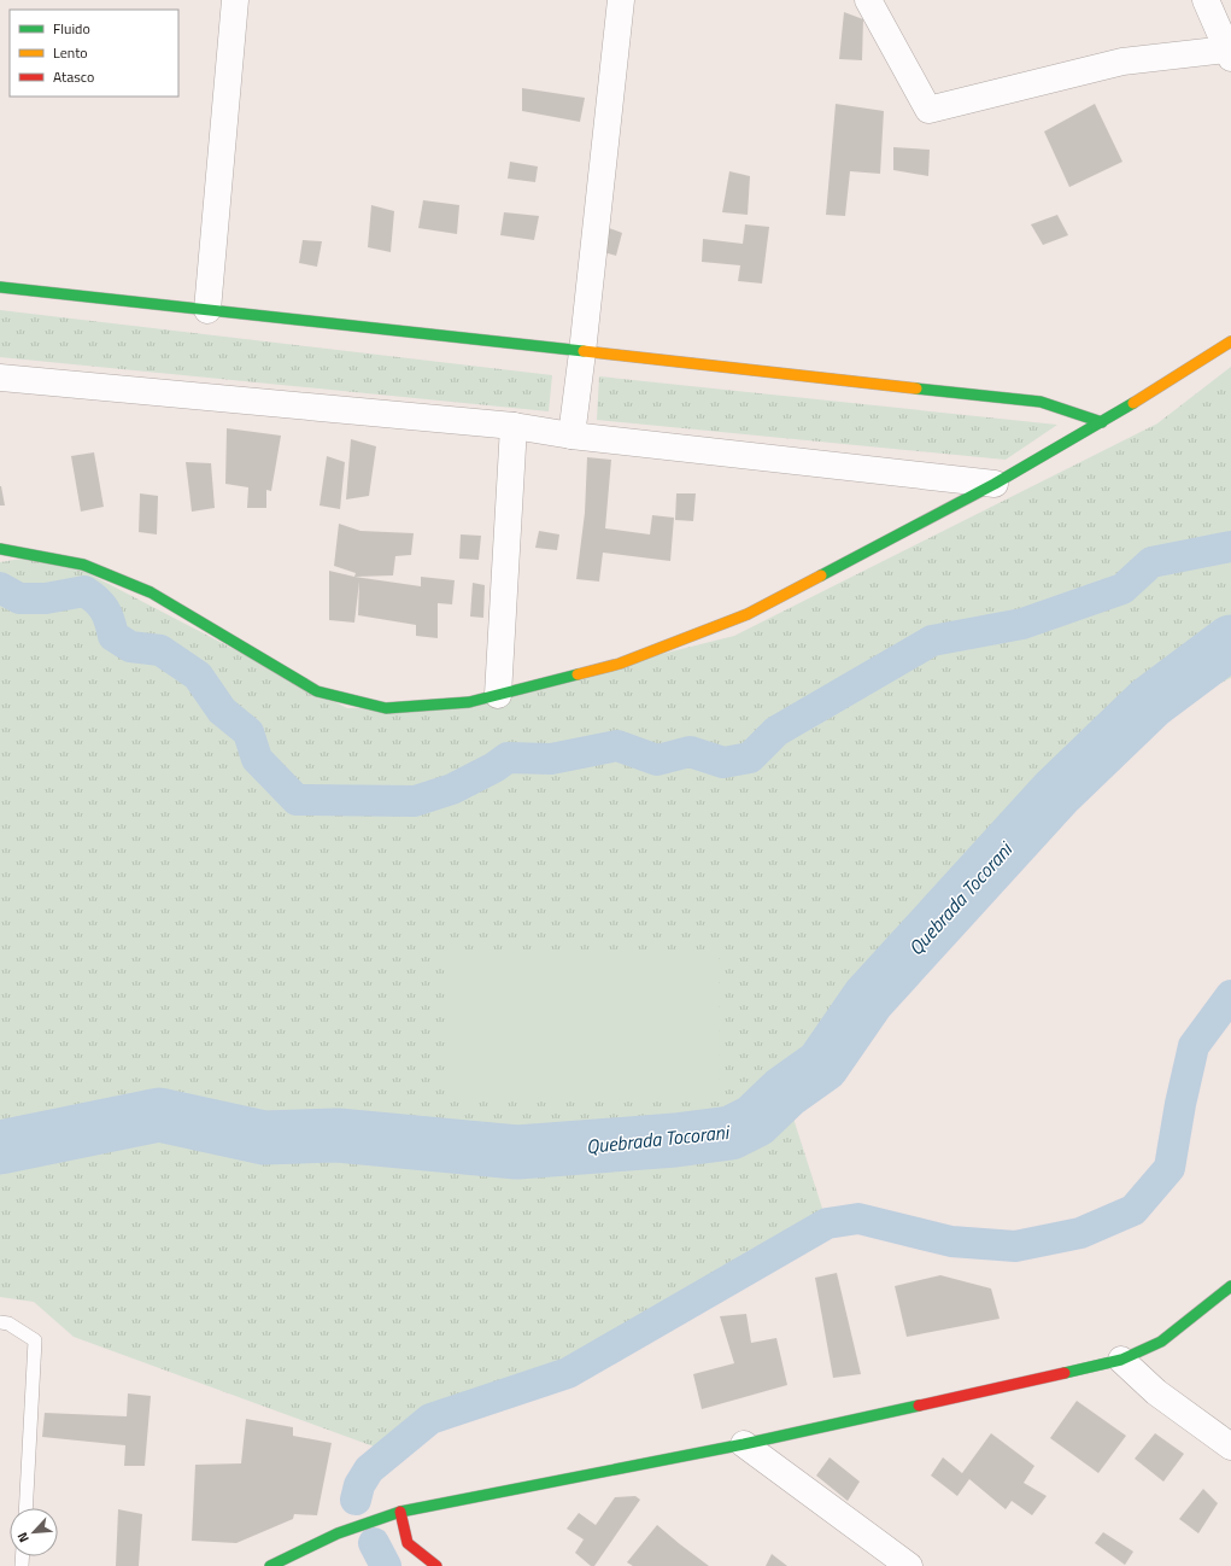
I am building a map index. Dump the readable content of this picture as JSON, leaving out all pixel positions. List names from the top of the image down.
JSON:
{
  "water": ["Quebrada Tocorani"],
  "legend": ["Fluido", "Lento", "Atasco"],
  "north": "bottom left"
}
